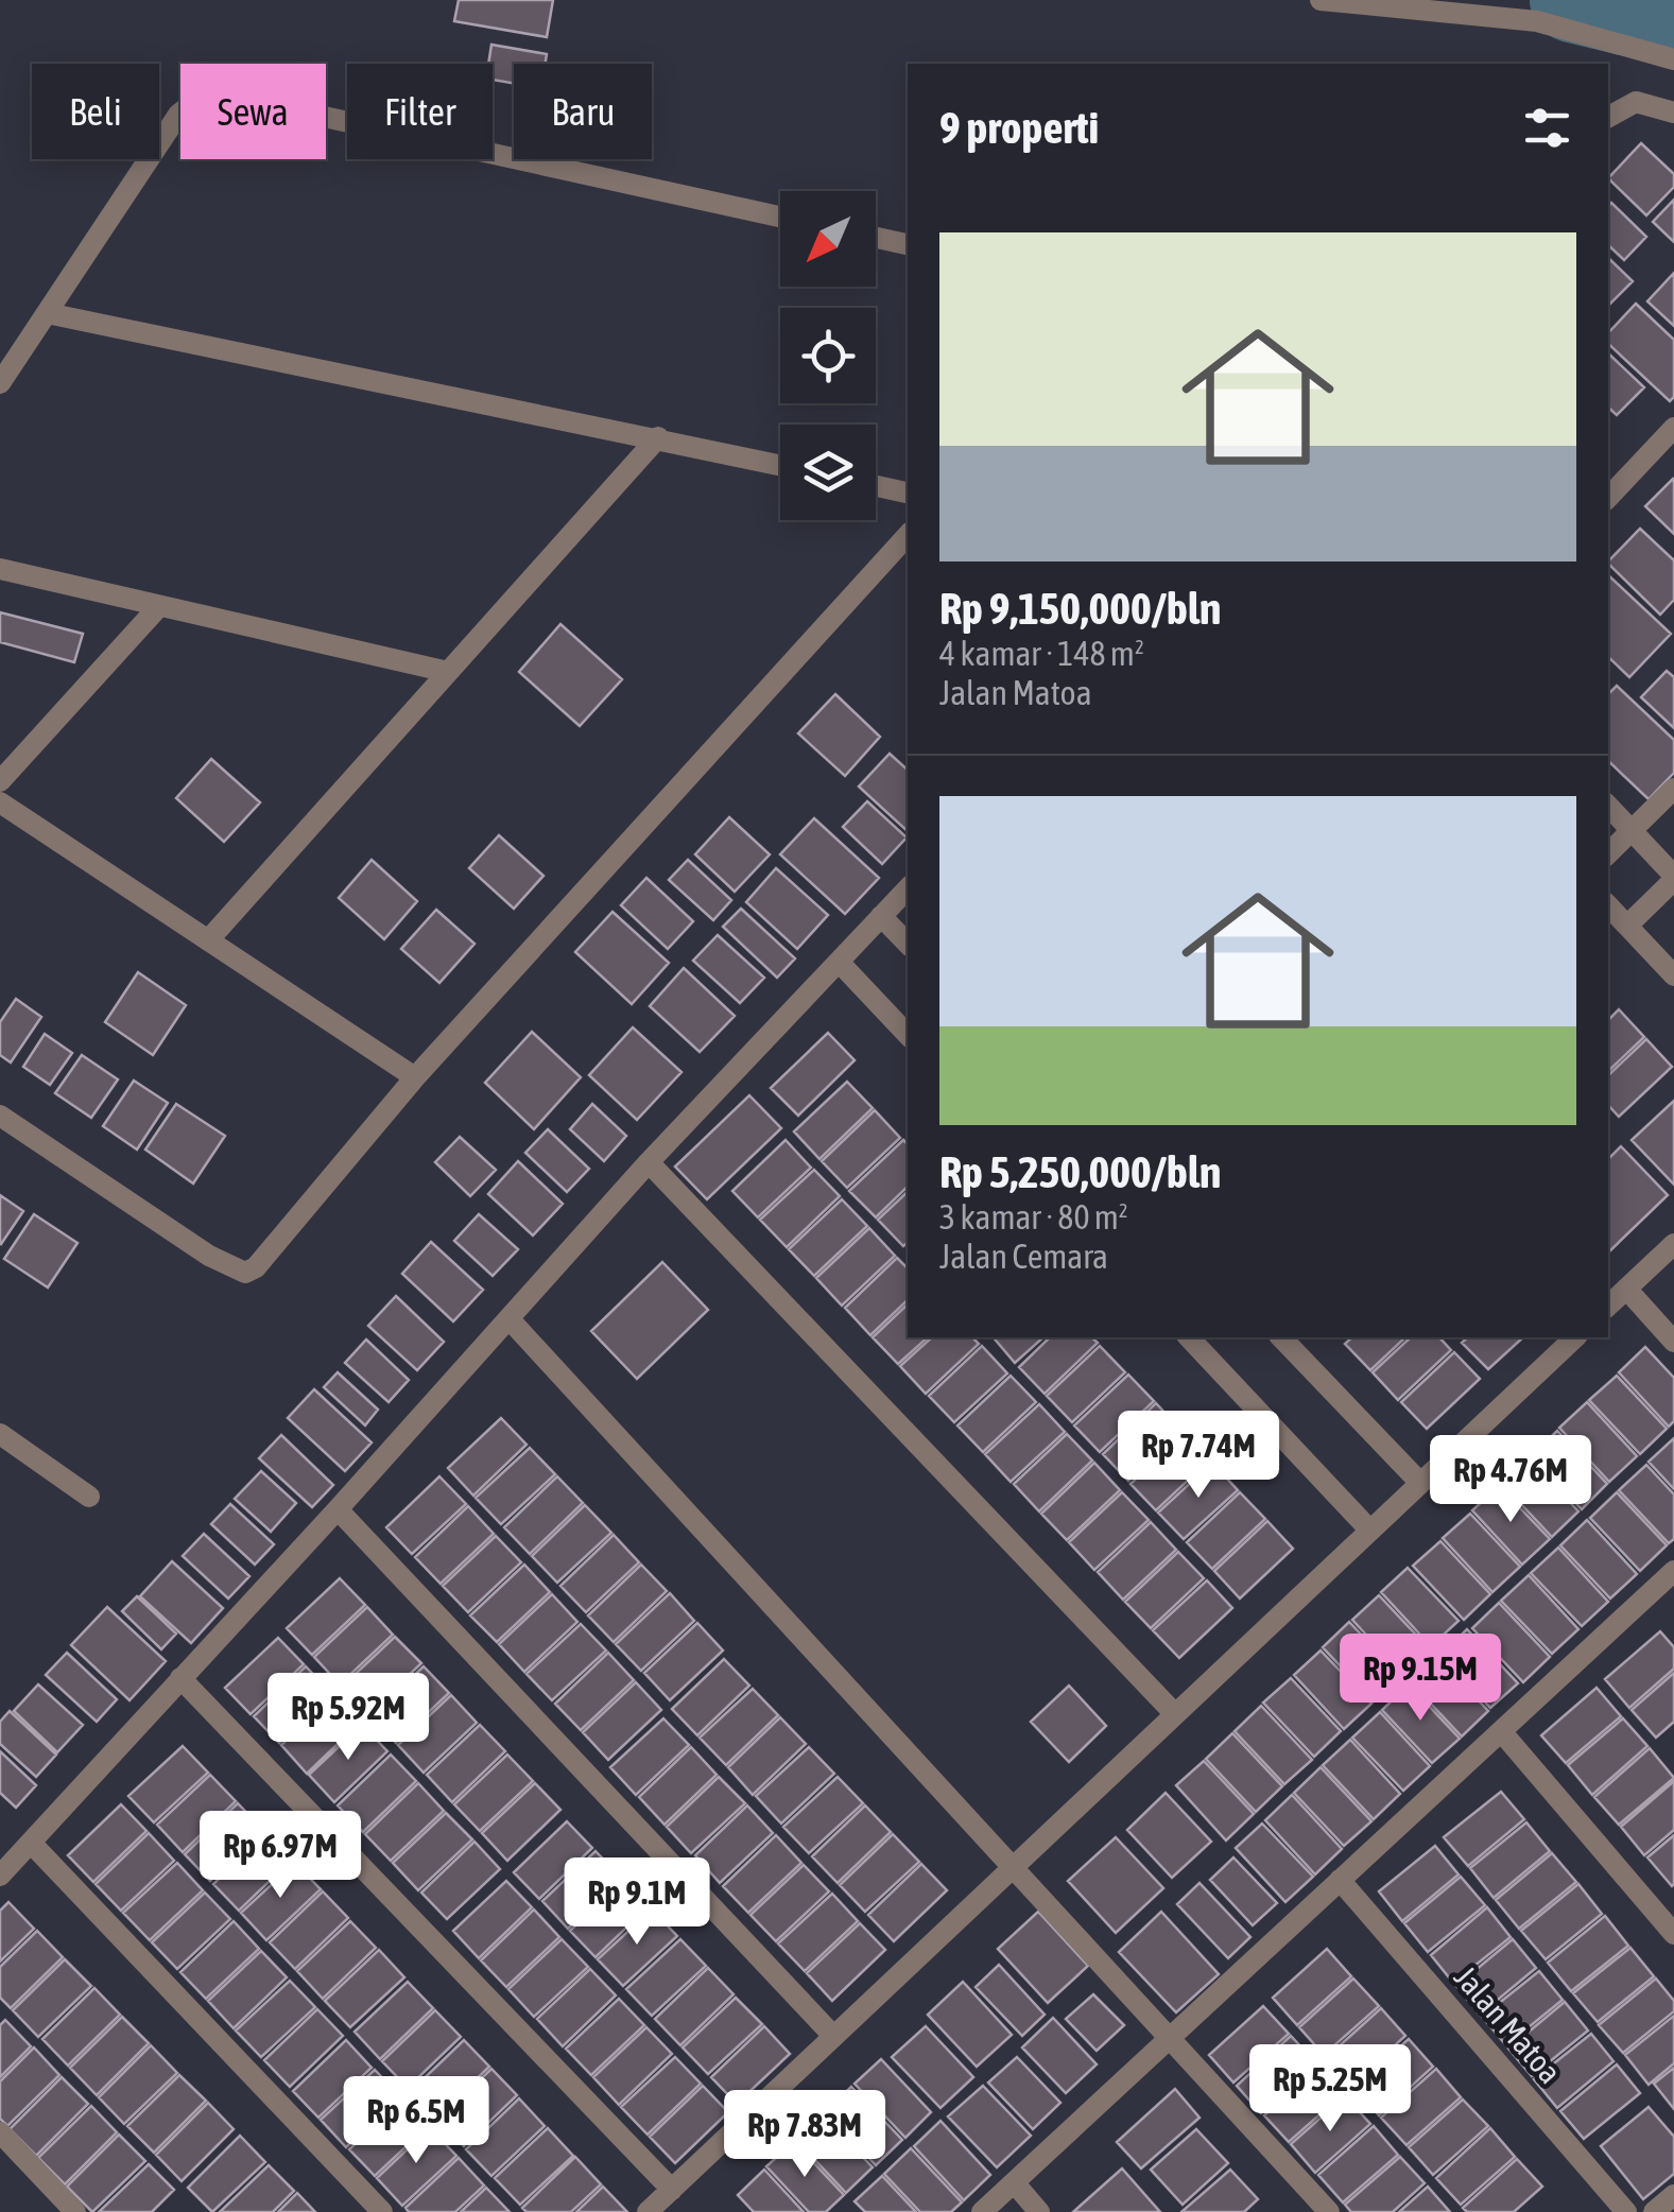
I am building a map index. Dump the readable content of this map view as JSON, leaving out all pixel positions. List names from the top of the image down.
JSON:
{
  "streets": {
    "street": ["Jalan Matoa"]
  },
  "north": "bottom left",
  "page": {
    "chip": [
      "Beli",
      "Sewa",
      "Filter",
      "Baru"
    ],
    "heading": "9 properti",
    "list": [
      {
        "name": "Rp 9,150,000/bln",
        "note": "4 kamar · 148 m² · Jalan Matoa"
      },
      {
        "name": "Rp 5,250,000/bln",
        "note": "3 kamar · 80 m² · Jalan Cemara"
      }
    ],
    "price": [
      "Rp 7.74M",
      "Rp 4.76M",
      "Rp 9.15M",
      "Rp 5.92M",
      "Rp 6.97M",
      "Rp 9.1M",
      "Rp 5.25M",
      "Rp 6.5M",
      "Rp 7.83M"
    ]
  }
}
